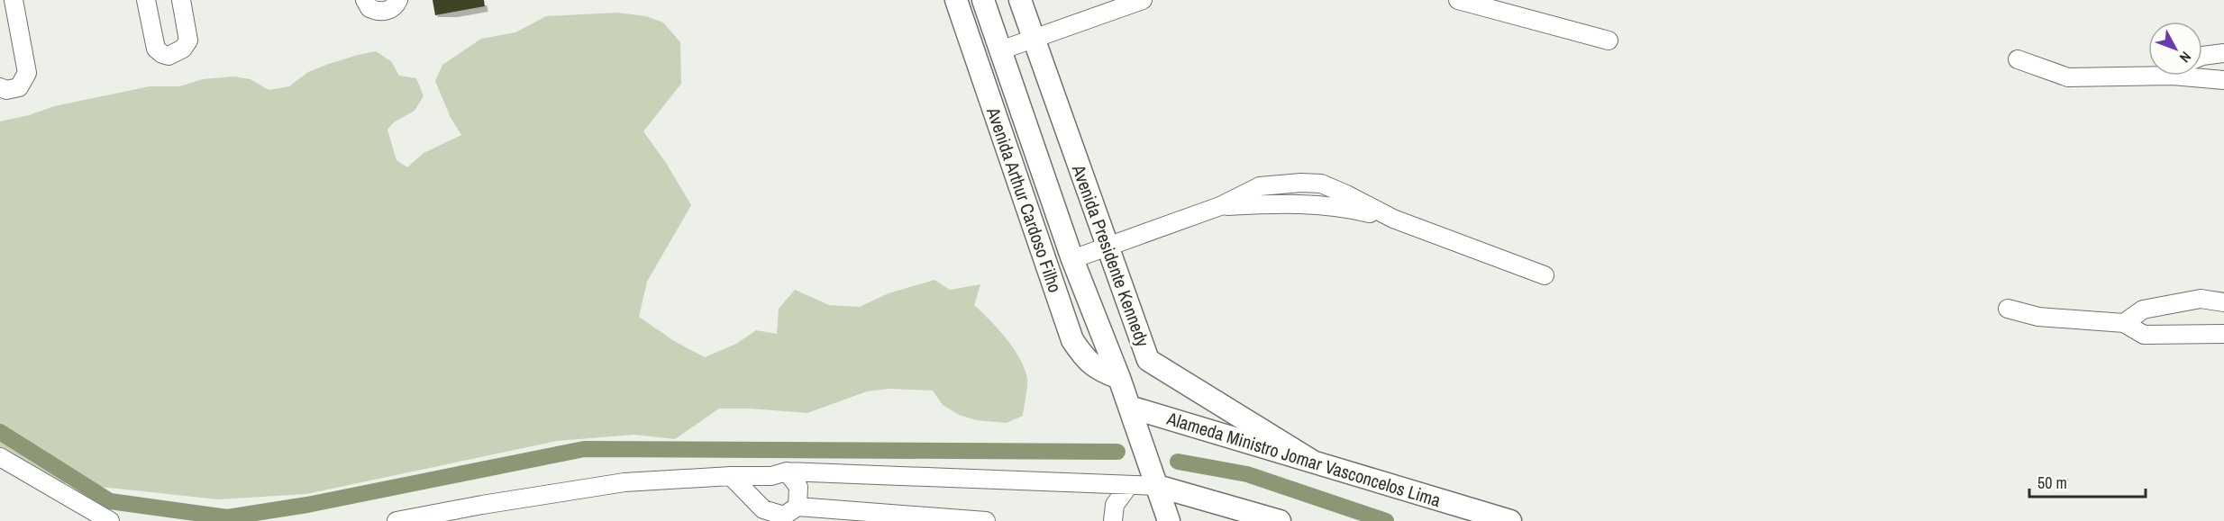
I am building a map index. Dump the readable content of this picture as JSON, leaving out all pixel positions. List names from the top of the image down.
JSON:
{
  "streets": {
    "main road": ["Avenida Arthur Cardoso Filho", "Avenida Presidente Kennedy", "Alameda Ministro Jomar Vasconcelos Lima"]
  },
  "crossings": [
    ["Avenida Arthur Cardoso Filho", "Avenida Presidente Kennedy"],
    ["Avenida Presidente Kennedy", "Alameda Ministro Jomar Vasconcelos Lima"]
  ],
  "scale_bar": "50 m",
  "north": "bottom right"
}
